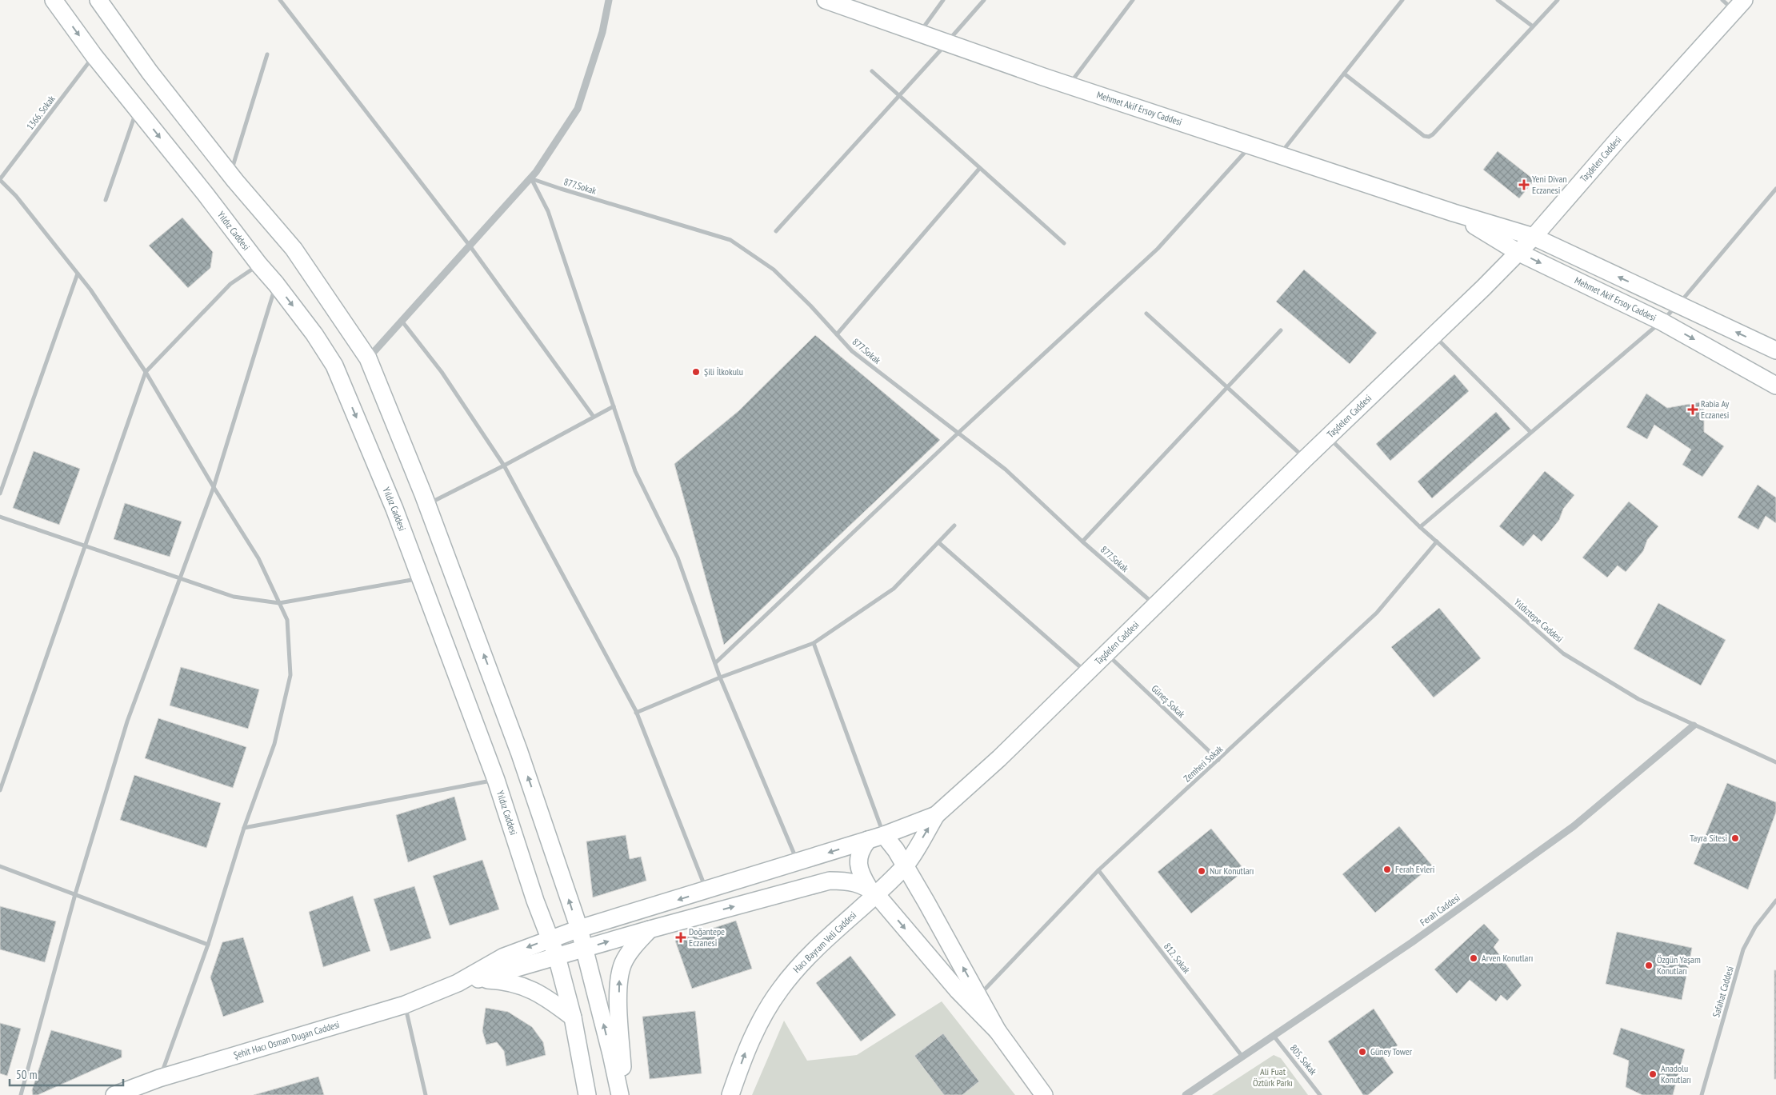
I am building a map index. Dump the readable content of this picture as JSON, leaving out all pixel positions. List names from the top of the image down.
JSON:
{
  "streets": {
    "main road": [
      "Mehmet Akif Ersoy Caddesi",
      "Taşdelen Caddesi",
      "Yıldız Caddesi",
      "Hacı Bayram Veli Caddesi",
      "Şehit Hacı Osman Dugan Caddesi"
    ],
    "street": [
      "1366. Sokak",
      "877.Sokak",
      "Yıldıztepe Caddesi",
      "Güneş Sokak",
      "Zemheri Sokak",
      "Ferah Caddesi",
      "812. Sokak",
      "Safahat Caddesi",
      "805. Sokak"
    ]
  },
  "crossings": [
    ["Mehmet Akif Ersoy Caddesi", "Taşdelen Caddesi"],
    ["1366. Sokak", "Yıldız Caddesi"],
    ["Taşdelen Caddesi", "877.Sokak"],
    ["Taşdelen Caddesi", "Yıldıztepe Caddesi"],
    ["Taşdelen Caddesi", "Güneş Sokak"],
    ["Taşdelen Caddesi", "Hacı Bayram Veli Caddesi"],
    ["Yıldıztepe Caddesi", "Zemheri Sokak"],
    ["Yıldıztepe Caddesi", "Ferah Caddesi"],
    ["Güneş Sokak", "Zemheri Sokak"],
    ["Zemheri Sokak", "812. Sokak"],
    ["Ferah Caddesi", "812. Sokak"],
    ["Ferah Caddesi", "805. Sokak"]
  ],
  "one_way": ["Hacı Bayram Veli Caddesi"],
  "parks": ["Ali Fuat Öztürk Parkı"],
  "places": {
    "health": ["Yeni Divan Eczanesi", "Rabia Ay Eczanesi", "Doğantepe Eczanesi"],
    "other": [
      "Şili İlkokulu",
      "Tayra Sitesi",
      "Ferah Evleri",
      "Nur Konutları",
      "Arven Konutları",
      "Özgün Yaşam Konutları",
      "Güney Tower",
      "Anadolu Konutları"
    ]
  },
  "scale_bar": "50 m"
}
